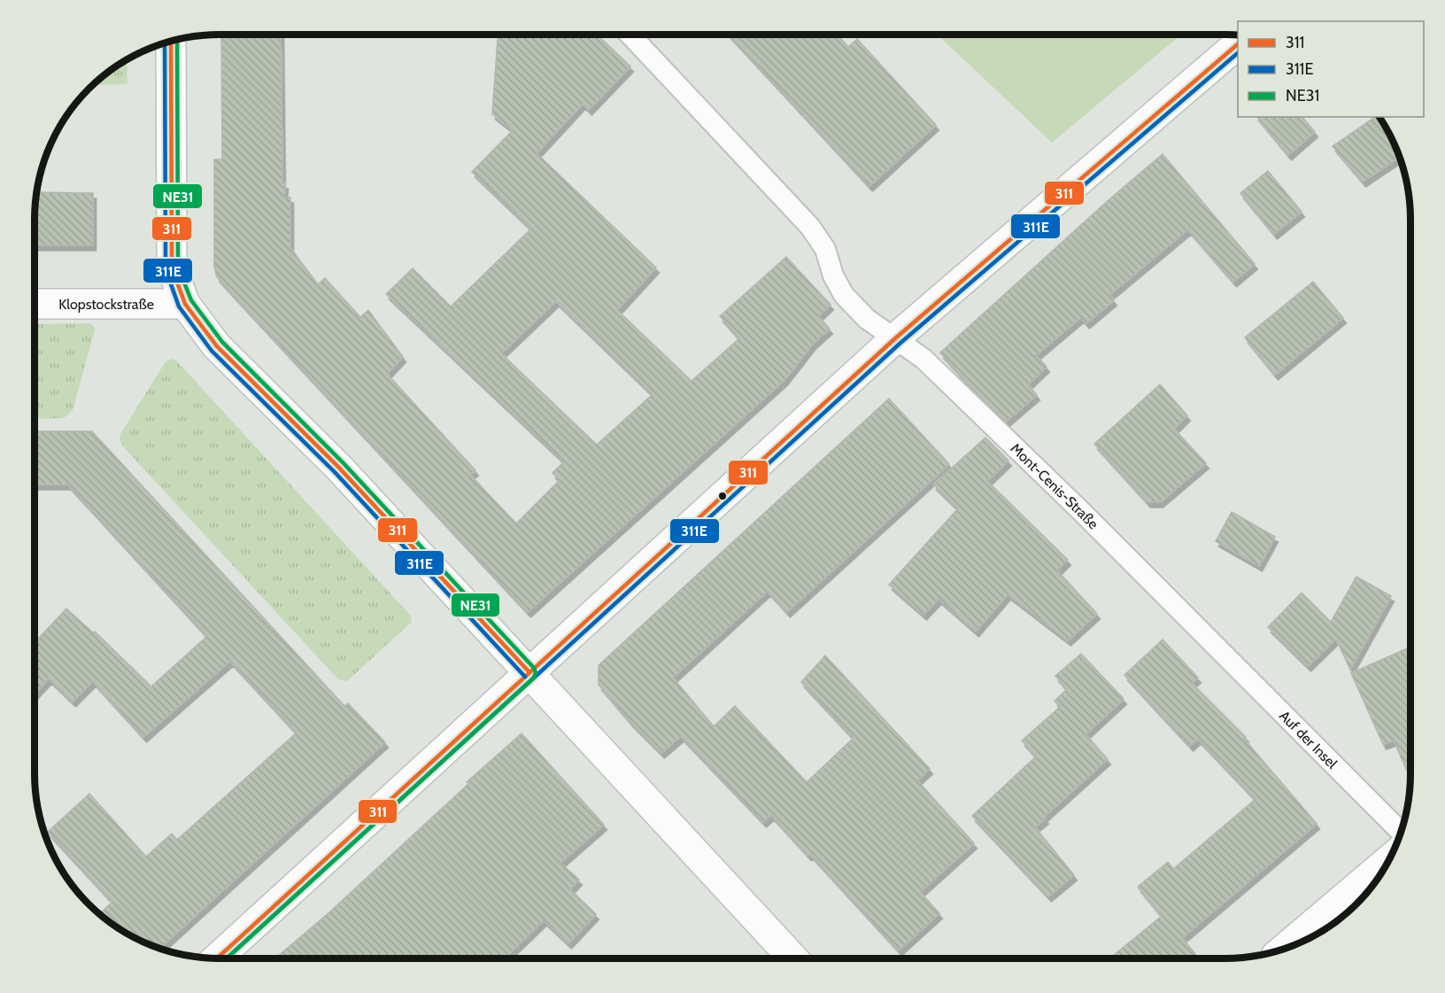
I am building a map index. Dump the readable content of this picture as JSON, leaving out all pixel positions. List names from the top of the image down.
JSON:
{
  "streets": {
    "street": ["Klopstockstraße"],
    "lane": ["Mont-Cenis-Straße", "Auf der Insel"]
  },
  "crossings": [
    ["Mont-Cenis-Straße", "Auf der Insel"]
  ],
  "lines": ["transit line NE31", "transit line 311", "transit line 311E"],
  "legend": ["311", "311E", "NE31"]
}
